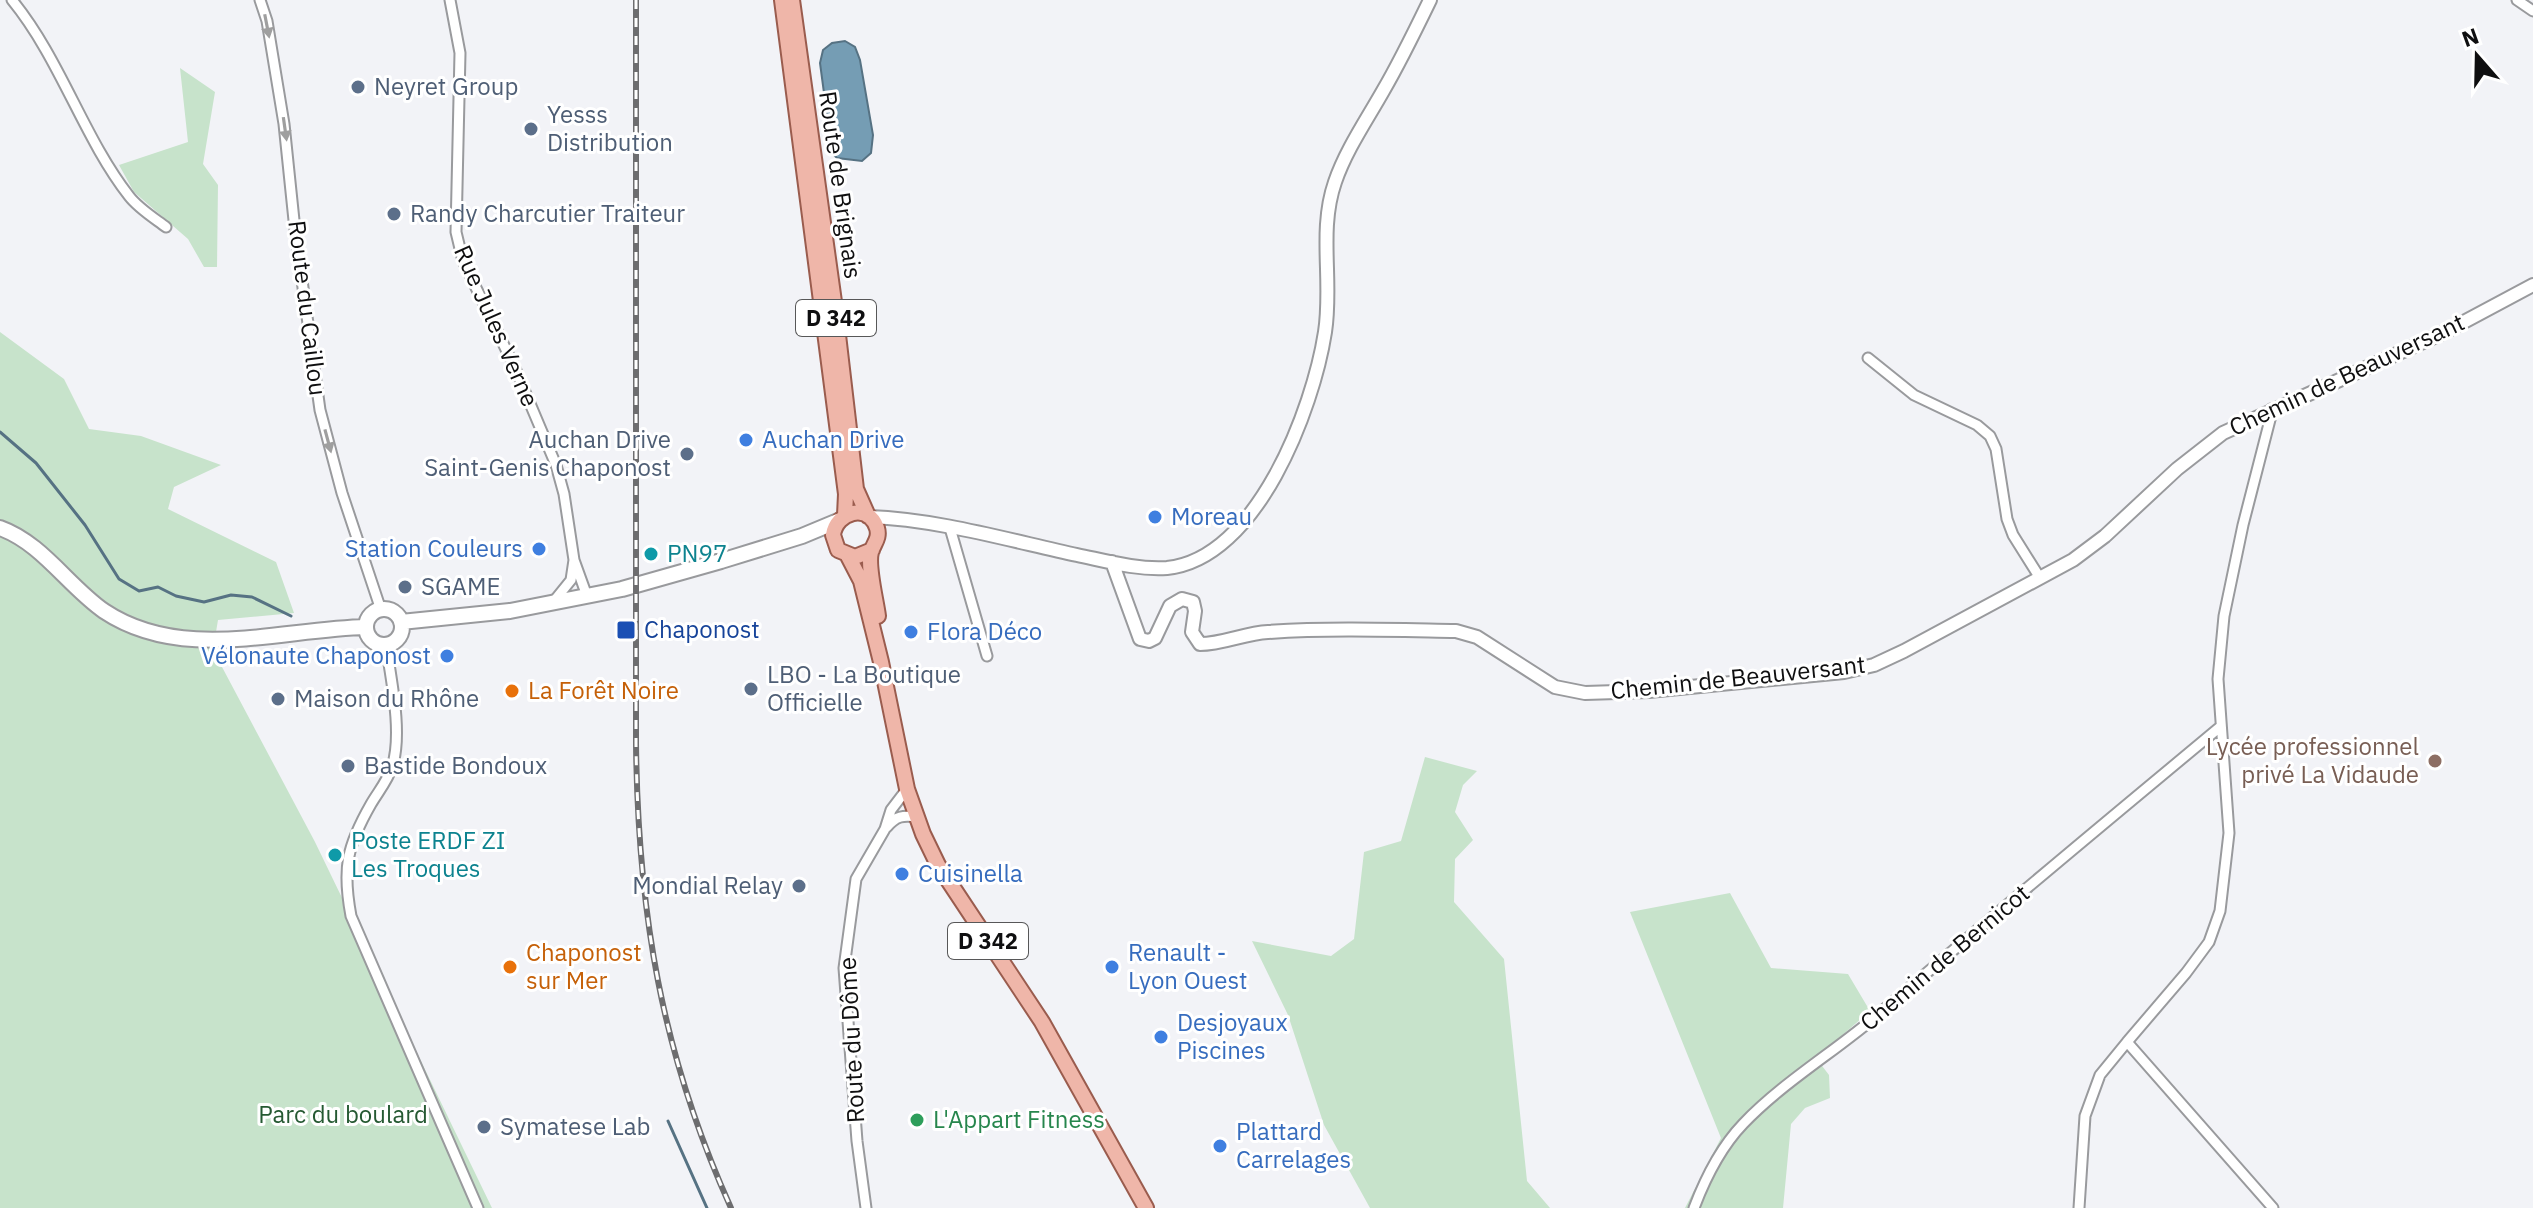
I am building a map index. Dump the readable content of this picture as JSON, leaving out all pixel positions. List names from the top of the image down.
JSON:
{
  "streets": {
    "main road": ["Route de Brignais", "D 342"],
    "street": [
      "Route du Caillou",
      "Rue Jules Verne",
      "Chemin de Beauversant",
      "Chemin de Bernicot",
      "Route du Dôme"
    ]
  },
  "crossings": [
    ["Route de Brignais", "D 342"],
    ["D 342", "Route du Dôme"]
  ],
  "one_way": ["Route du Caillou"],
  "parks": ["Parc du boulard"],
  "places": {
    "other": [
      "Neyret Group",
      "Yesss Distribution",
      "Randy Charcutier Traiteur",
      "Auchan Drive",
      "Auchan Drive Saint-Genis Chaponost",
      "Moreau",
      "Station Couleurs",
      "PN97",
      "SGAME",
      "Flora Déco",
      "Vélonaute Chaponost",
      "LBO - La Boutique Officielle",
      "La Forêt Noire",
      "Maison du Rhône",
      "Lycée professionnel privé La Vidaude",
      "Bastide Bondoux",
      "Poste ERDF ZI Les Troques",
      "Cuisinella",
      "Mondial Relay",
      "Chaponost sur Mer",
      "Renault - Lyon Ouest",
      "Desjoyaux Piscines",
      "L'Appart Fitness",
      "Symatese Lab",
      "Plattard Carrelages"
    ],
    "transit": ["Chaponost"]
  },
  "north": "top"
}
